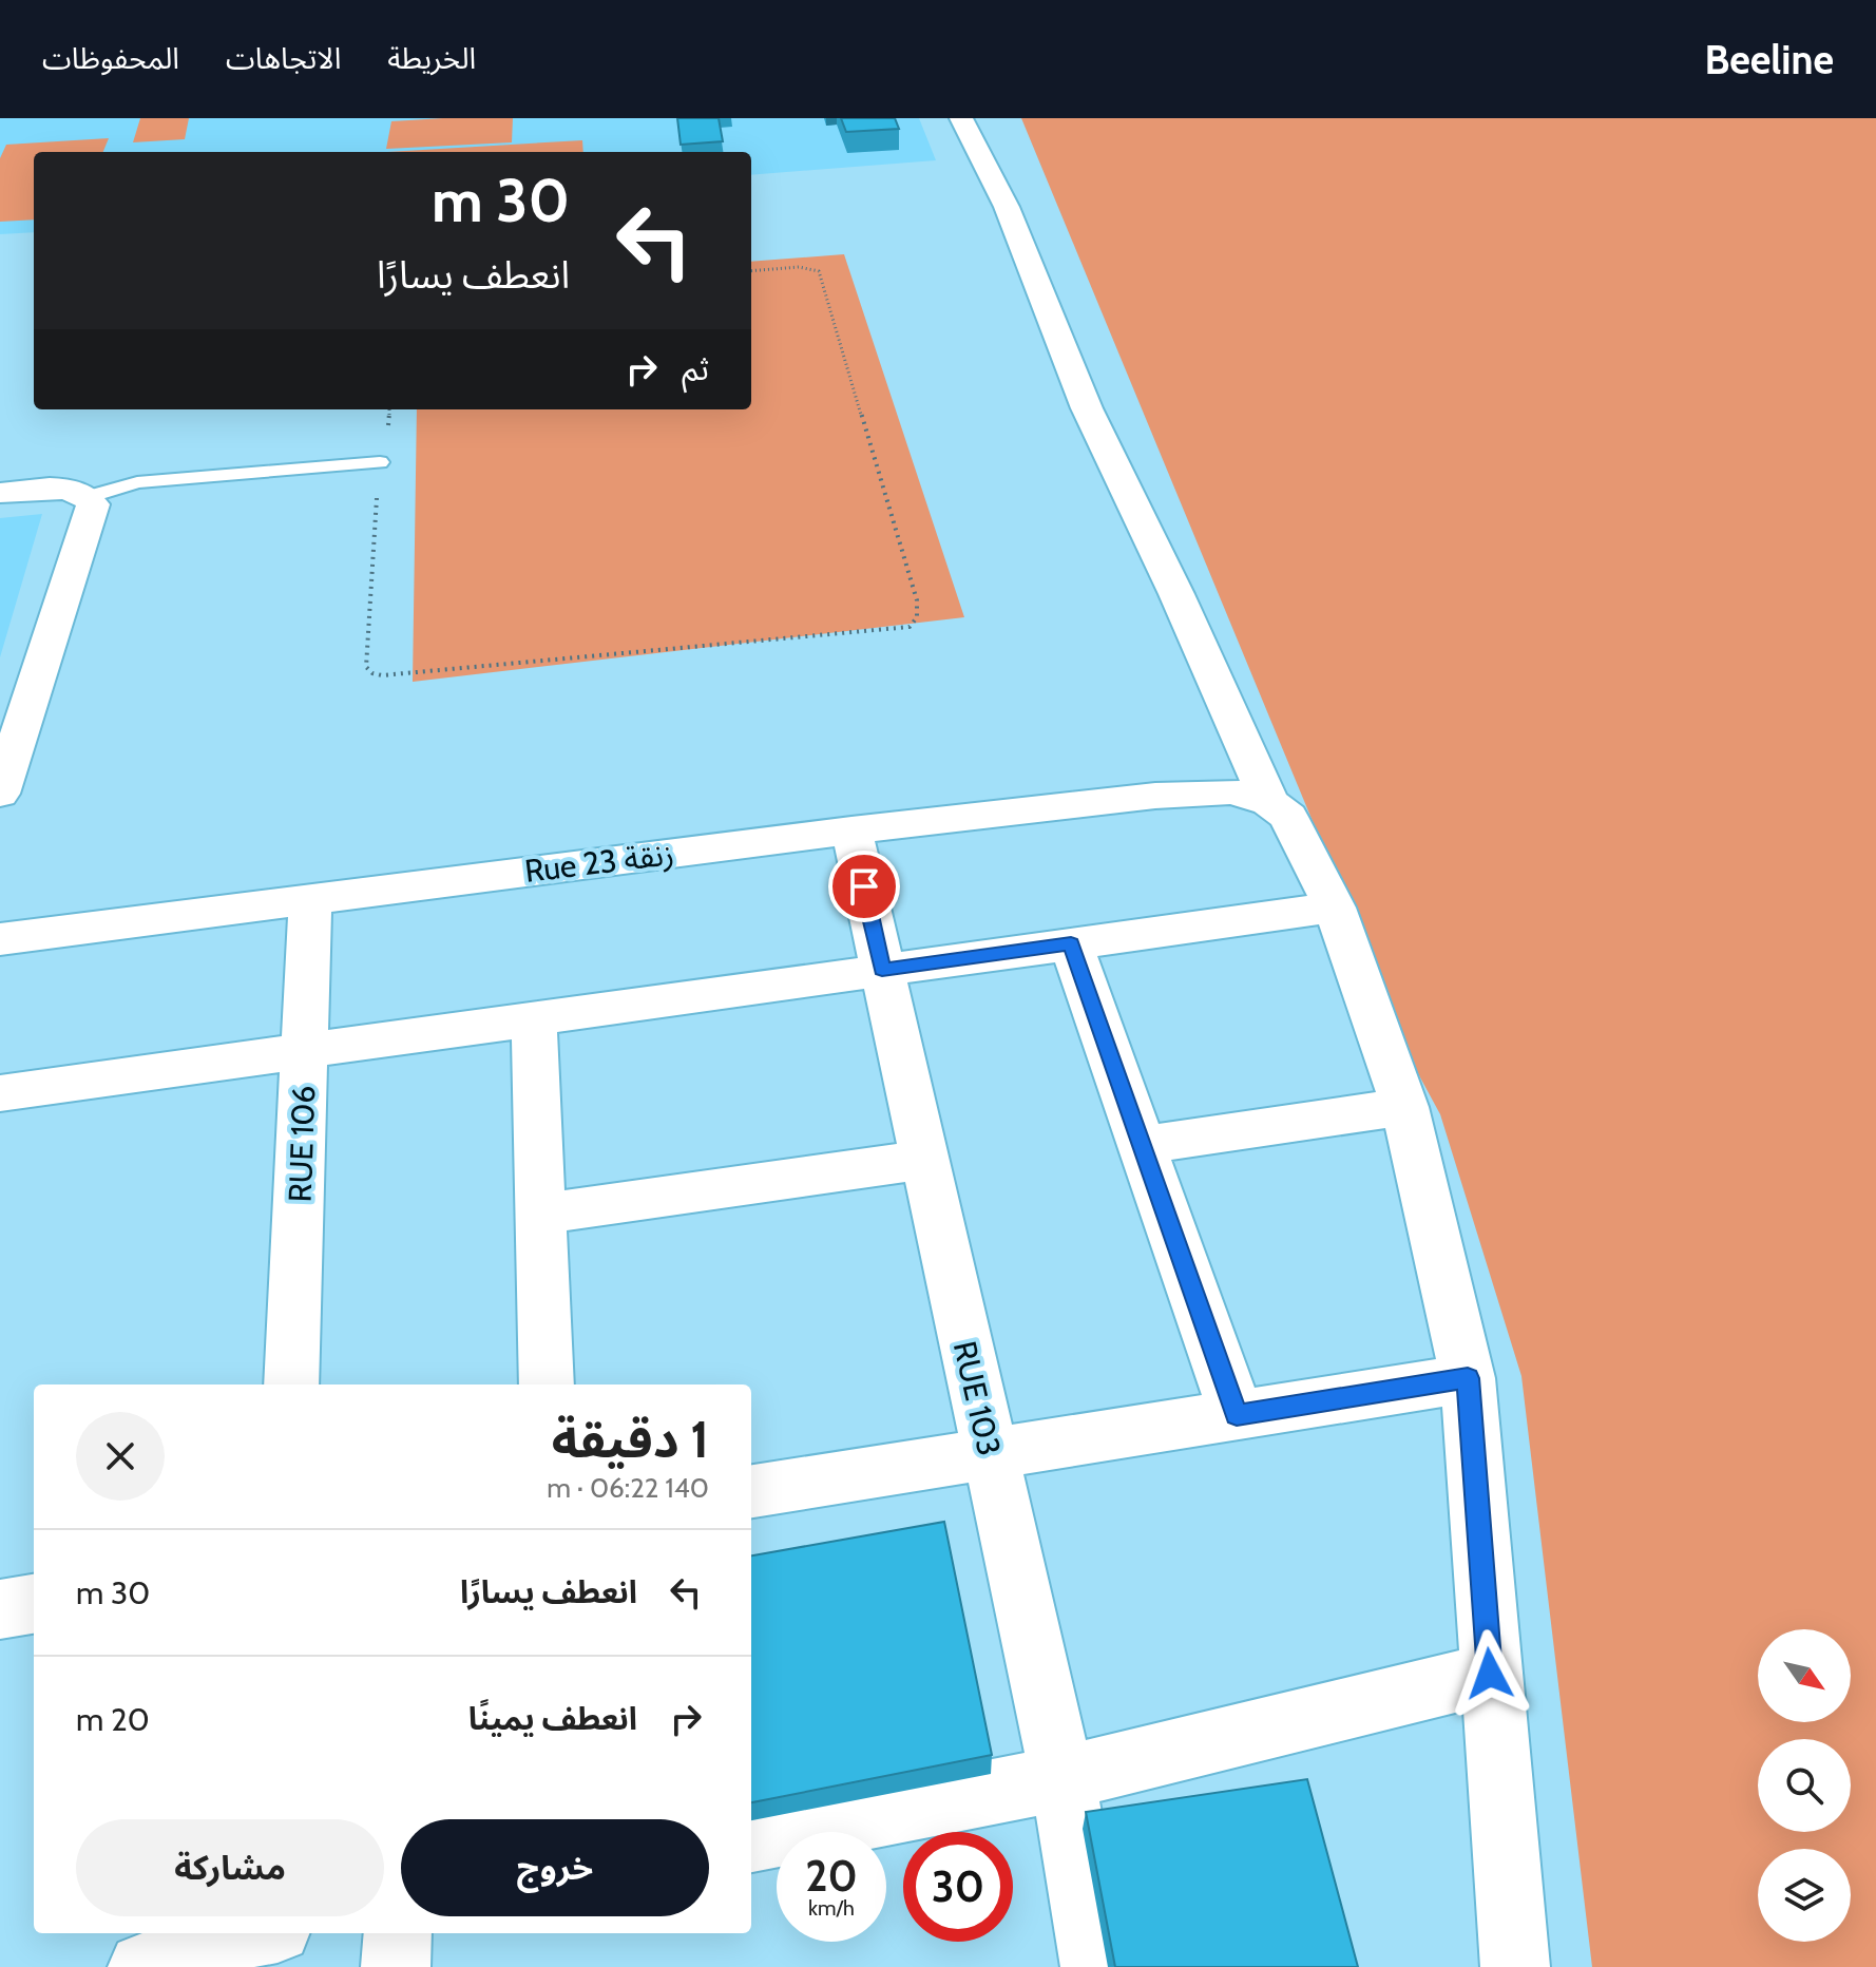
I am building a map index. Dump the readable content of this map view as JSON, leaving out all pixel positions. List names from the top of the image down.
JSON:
{
  "streets": {
    "street": ["Rue 23 زنقة", "RUE 106", "RUE 103"]
  },
  "crossings": [
    ["Rue 23 زنقة", "RUE 106"],
    ["Rue 23 زنقة", "RUE 103"]
  ],
  "north": "bottom right",
  "page": {
    "header": "Beeline",
    "nav": ["الخريطة", "الاتجاهات", "المحفوظات"],
    "turn": ["30 m", "انعطف يسارًا"],
    "then": "ثم",
    "heading": ["1 دقيقة", "140 m · 06:22"],
    "list": [
      {
        "name": "انعطف يسارًا",
        "value": "30 m"
      },
      {
        "name": "انعطف يمينًا",
        "value": "20 m"
      }
    ],
    "buttons": ["خروج", "مشاركة"],
    "speed": "20 km/h",
    "limit": "30"
  }
}
